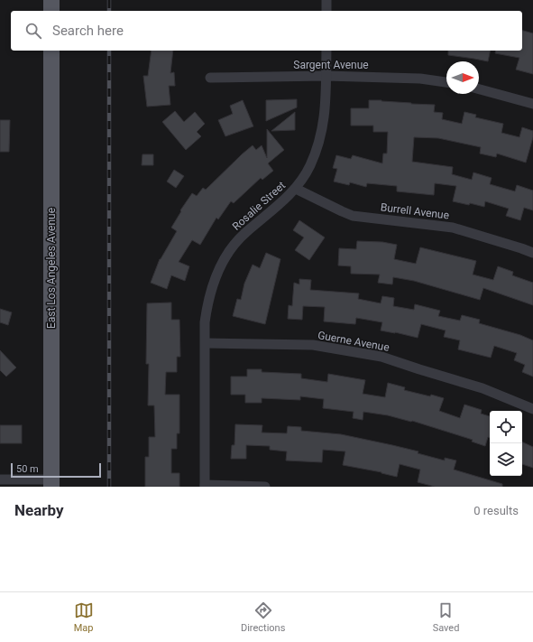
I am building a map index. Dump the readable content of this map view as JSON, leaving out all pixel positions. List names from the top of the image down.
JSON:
{
  "streets": {
    "main road": ["East Los Angeles Avenue"],
    "street": [
      "Sargent Avenue",
      "Rosalie Street",
      "Burrell Avenue",
      "Guerne Avenue"
    ]
  },
  "crossings": [
    ["Sargent Avenue", "Rosalie Street"],
    ["Rosalie Street", "Burrell Avenue"],
    ["Rosalie Street", "Guerne Avenue"]
  ],
  "scale_bar": "50 m",
  "north": "right",
  "page": {
    "search": "Search here",
    "scale": "50 m",
    "heading": ["Nearby", "0 results"],
    "nav": ["Map", "Directions", "Saved"]
  }
}
